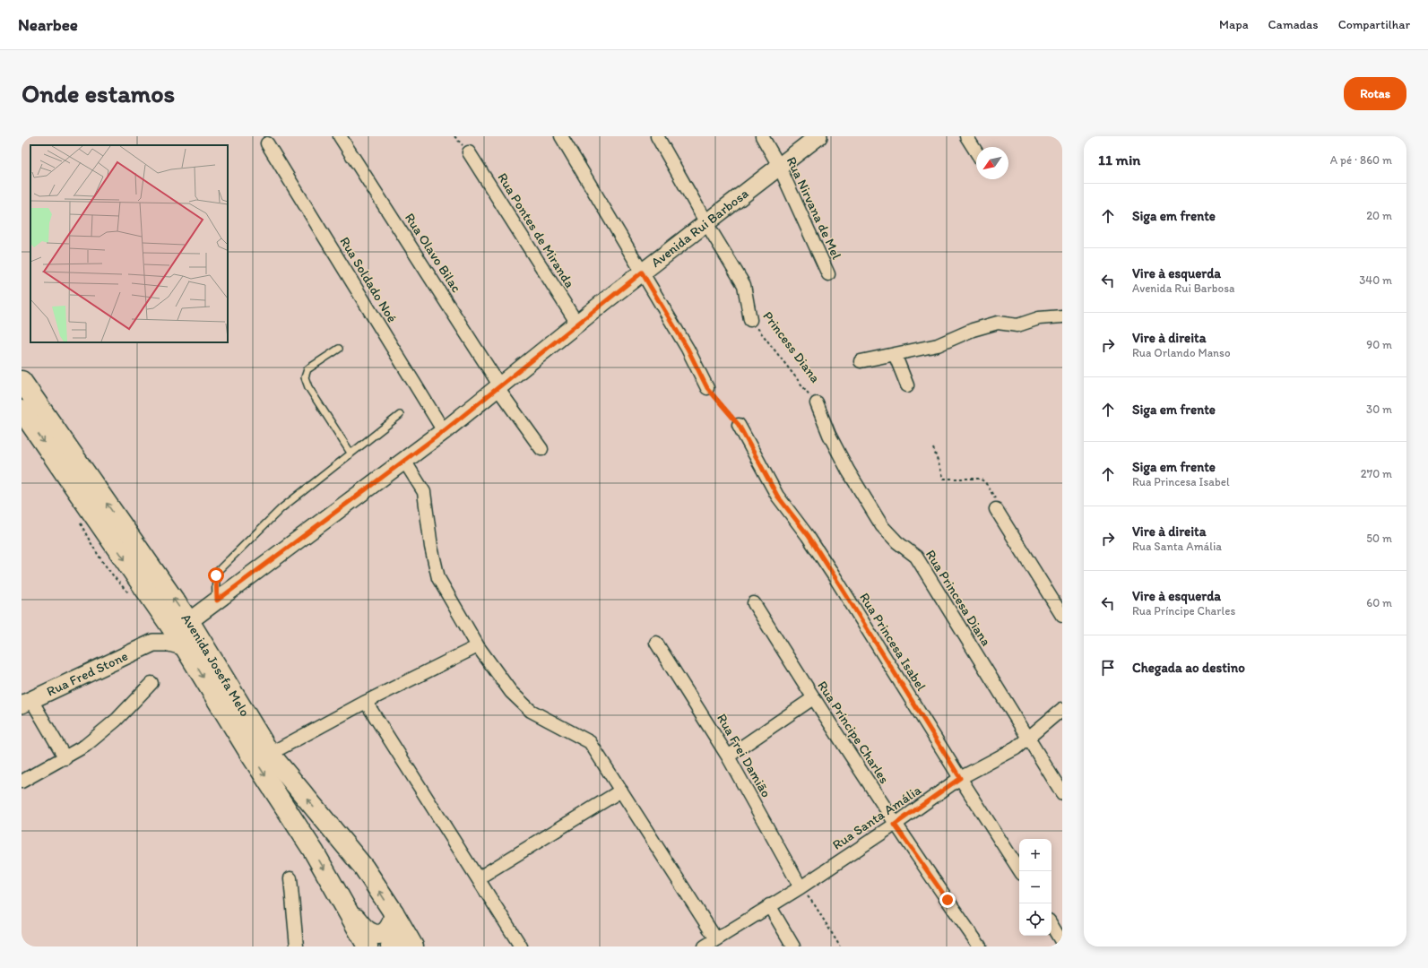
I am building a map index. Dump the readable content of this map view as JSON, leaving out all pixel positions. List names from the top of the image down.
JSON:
{
  "streets": {
    "main road": ["Avenida Josefa Melo"],
    "street": [
      "Rua Nirvana de Mel",
      "Avenida Rui Barbosa",
      "Rua Pontes de Miranda",
      "Rua Olavo Bilac",
      "Rua Soldado Noé",
      "Princess Diana",
      "Rua Princesa Diana",
      "Rua Princesa Isabel",
      "Rua Fred Stone",
      "Rua Príncipe Charles",
      "Rua Frei Damião",
      "Rua Santa Amália"
    ]
  },
  "crossings": [
    ["Rua Nirvana de Mel", "Avenida Rui Barbosa"],
    ["Avenida Rui Barbosa", "Rua Pontes de Miranda"],
    ["Avenida Rui Barbosa", "Rua Olavo Bilac"],
    ["Avenida Rui Barbosa", "Rua Soldado Noé"],
    ["Avenida Rui Barbosa", "Princess Diana"],
    ["Avenida Rui Barbosa", "Avenida Josefa Melo"],
    ["Princess Diana", "Rua Princesa Diana"],
    ["Rua Princesa Diana", "Rua Santa Amália"],
    ["Rua Princesa Isabel", "Rua Santa Amália"],
    ["Avenida Josefa Melo", "Rua Fred Stone"],
    ["Rua Príncipe Charles", "Rua Santa Amália"],
    ["Rua Frei Damião", "Rua Santa Amália"]
  ],
  "north": "bottom left",
  "page": {
    "header": "Nearbee",
    "nav": ["Mapa", "Camadas", "Compartilhar"],
    "buttons": "Rotas",
    "title": "Onde estamos",
    "heading": ["11 min", "A pé · 860 m"],
    "list": [
      ["Siga em frente", "20 m"],
      ["Vire à esquerda", "Avenida Rui Barbosa", "340 m"],
      ["Vire à direita", "Rua Orlando Manso", "90 m"],
      ["Siga em frente", "30 m"],
      ["Siga em frente", "Rua Princesa Isabel", "270 m"],
      ["Vire à direita", "Rua Santa Amália", "50 m"],
      ["Vire à esquerda", "Rua Príncipe Charles", "60 m"],
      "Chegada ao destino"
    ],
    "map_buttons": ["+", "−"]
  }
}
